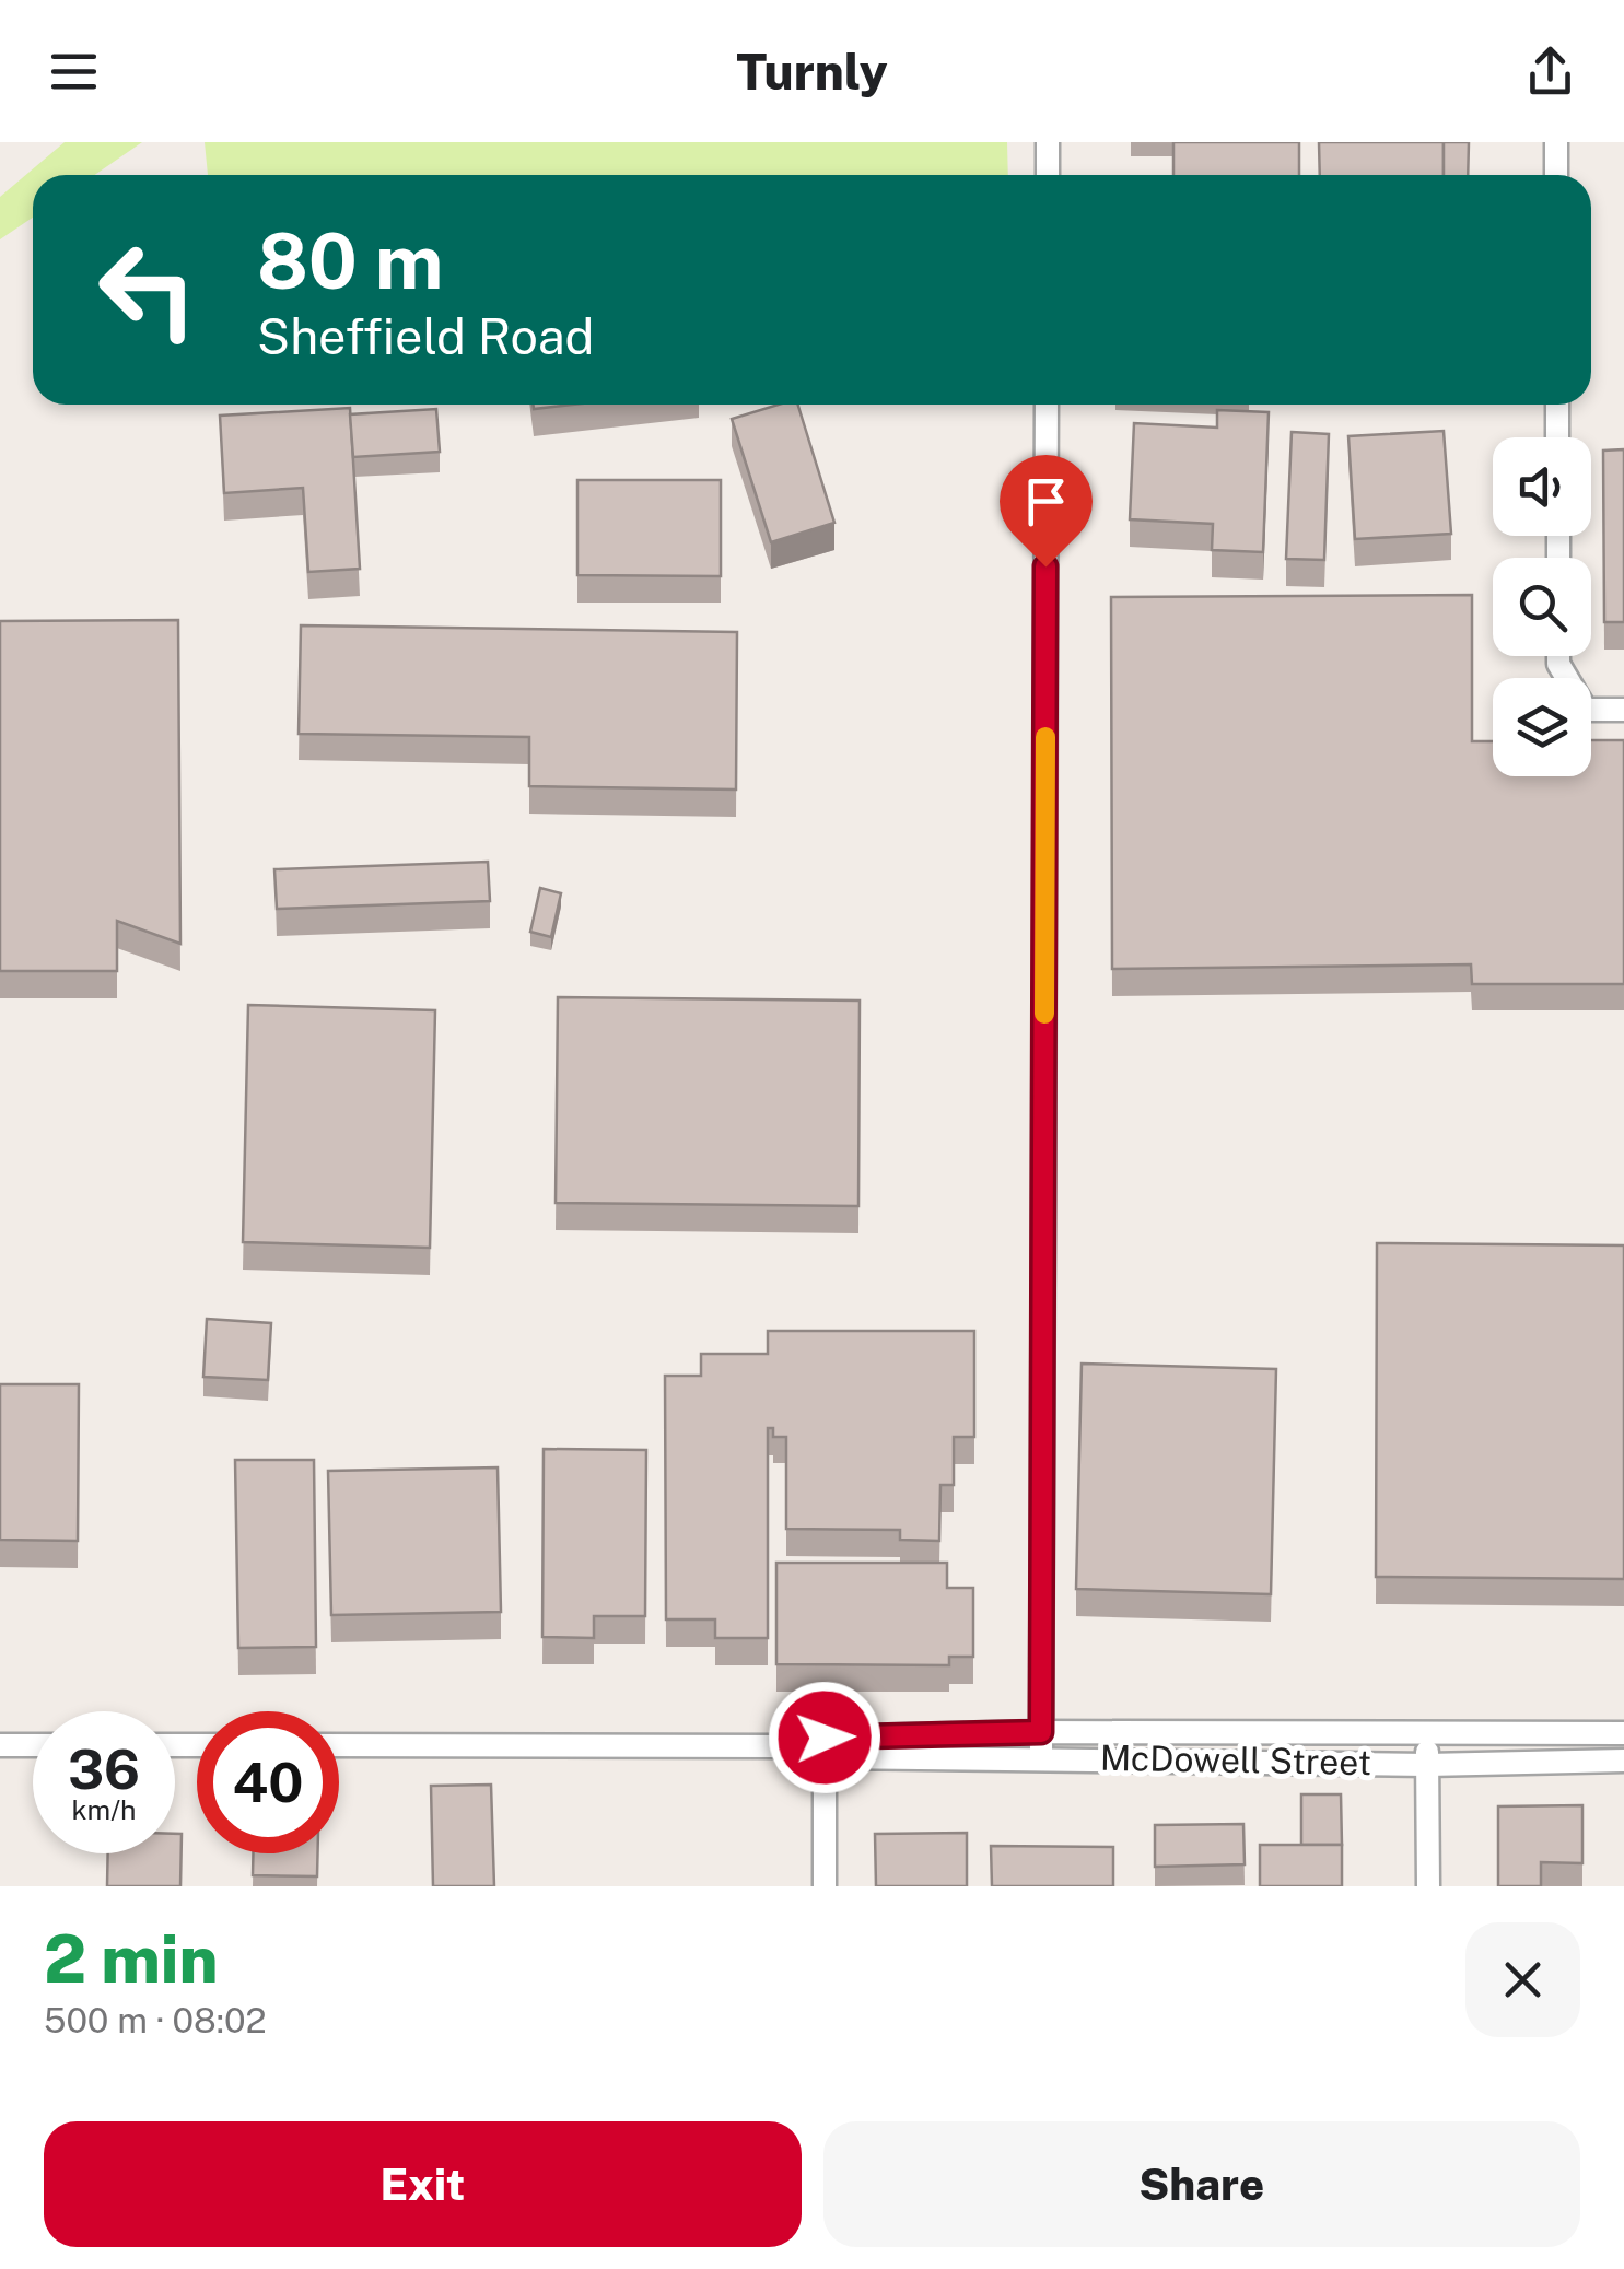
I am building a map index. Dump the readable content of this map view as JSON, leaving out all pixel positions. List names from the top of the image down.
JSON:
{
  "streets": {
    "street": ["McDowell Street"]
  },
  "page": {
    "header": "Turnly",
    "turn": ["80 m", "Sheffield Road"],
    "speed": "36 km/h",
    "limit": "40",
    "heading": ["2 min", "500 m · 08:02"],
    "buttons": ["Exit", "Share"]
  }
}
